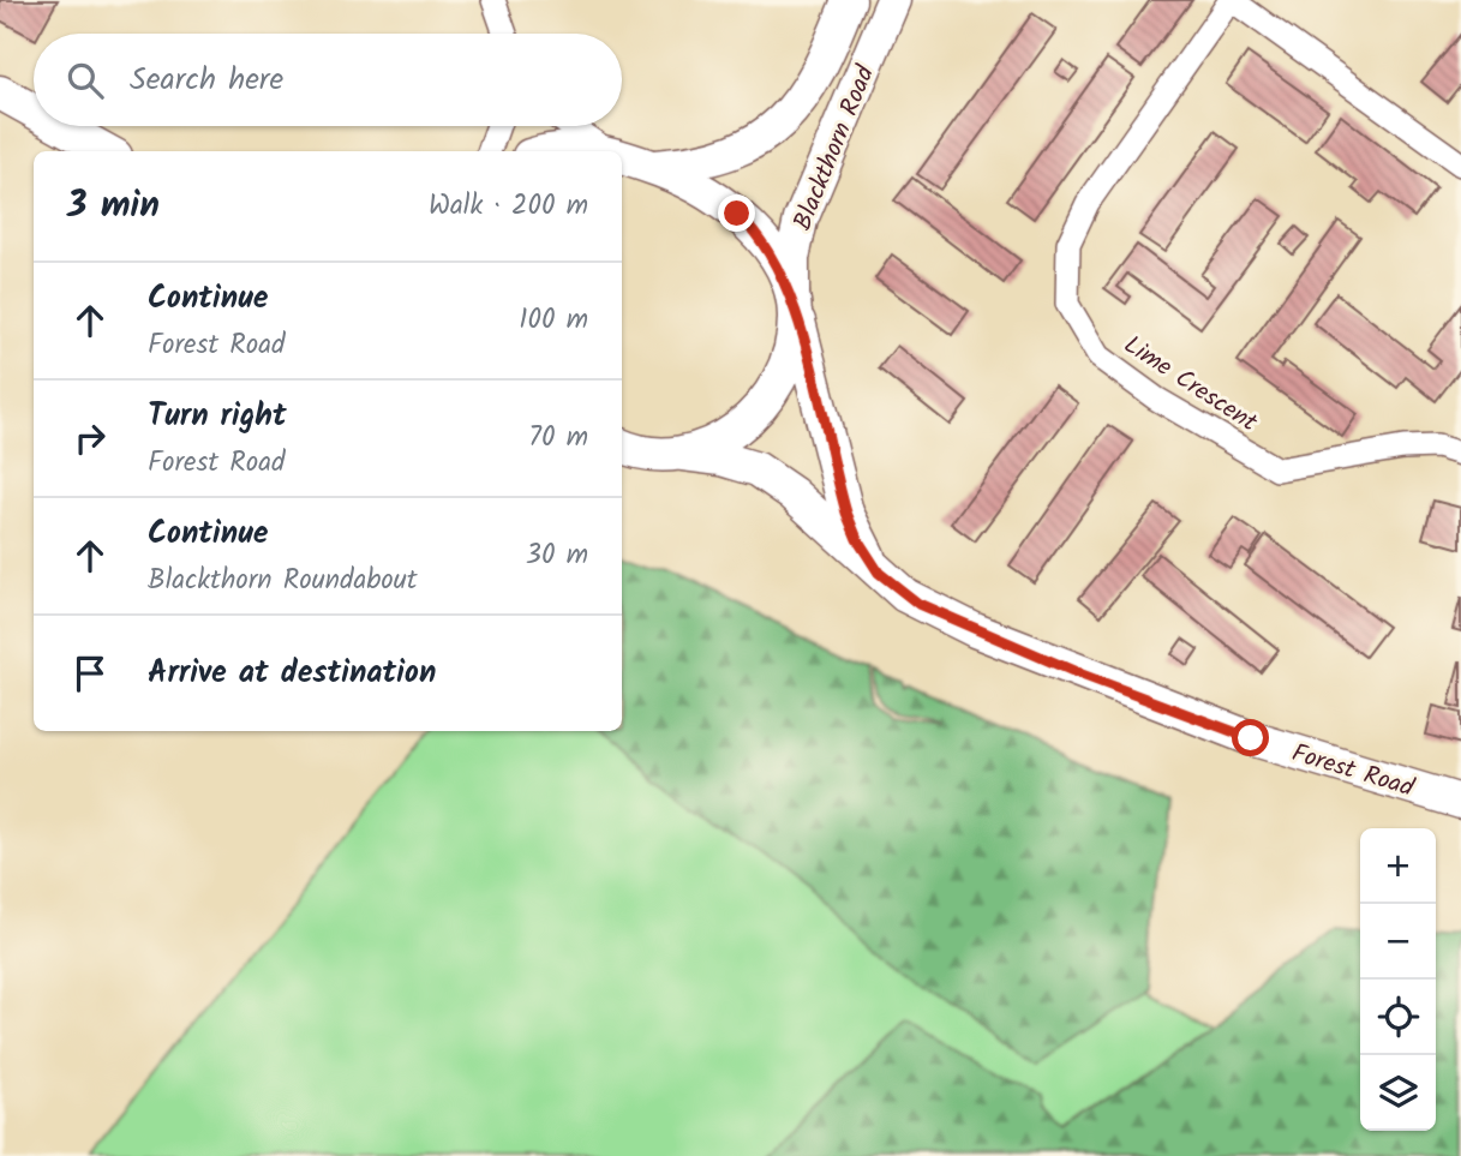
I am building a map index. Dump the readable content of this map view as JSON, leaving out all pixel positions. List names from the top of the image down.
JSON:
{
  "streets": {
    "street": ["Blackthorn Road", "Lime Crescent", "Forest Road"]
  },
  "crossings": [
    ["Blackthorn Road", "Forest Road"]
  ],
  "page": {
    "search": "Search here",
    "heading": ["3 min", "Walk · 200 m"],
    "list": [
      ["Continue", "Forest Road", "100 m"],
      ["Turn right", "Forest Road", "70 m"],
      ["Continue", "Blackthorn Roundabout", "30 m"],
      "Arrive at destination"
    ],
    "map_buttons": ["+", "−"]
  }
}
